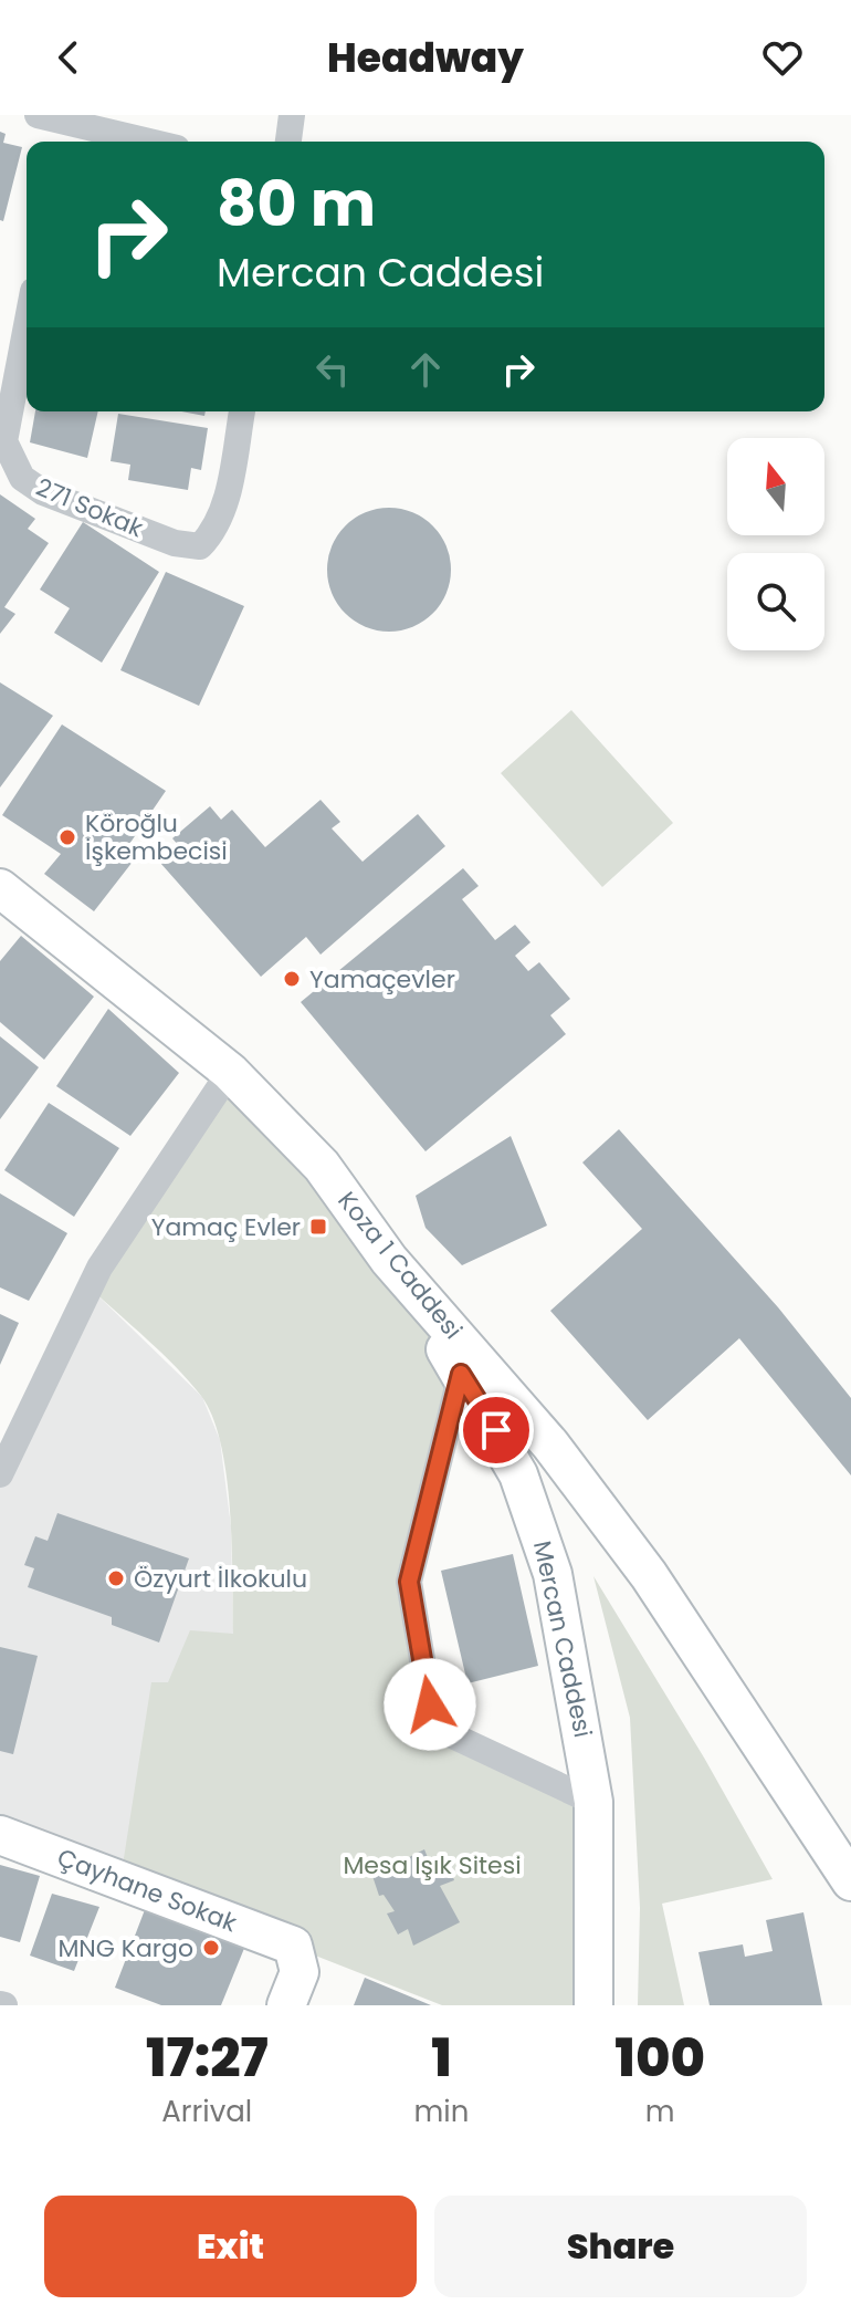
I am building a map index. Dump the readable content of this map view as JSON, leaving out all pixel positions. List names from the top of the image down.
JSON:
{
  "streets": {
    "main road": ["Koza 1 Caddesi", "Mercan Caddesi", "Çayhane Sokak"],
    "street": ["271 Sokak"]
  },
  "crossings": [
    ["Koza 1 Caddesi", "Mercan Caddesi"]
  ],
  "parks": ["Mesa Işık Sitesi"],
  "places": {
    "other": [
      "Köroğlu İşkembecisi",
      "Yamaçevler",
      "Özyurt İlkokulu",
      "MNG Kargo"
    ],
    "transit": ["Yamaç Evler"]
  },
  "north": "top",
  "page": {
    "header": "Headway",
    "turn": ["80 m", "Mercan Caddesi"],
    "eta": [
      "17:27",
      "Arrival",
      "1",
      "min",
      "100",
      "m"
    ],
    "buttons": ["Exit", "Share"]
  }
}
